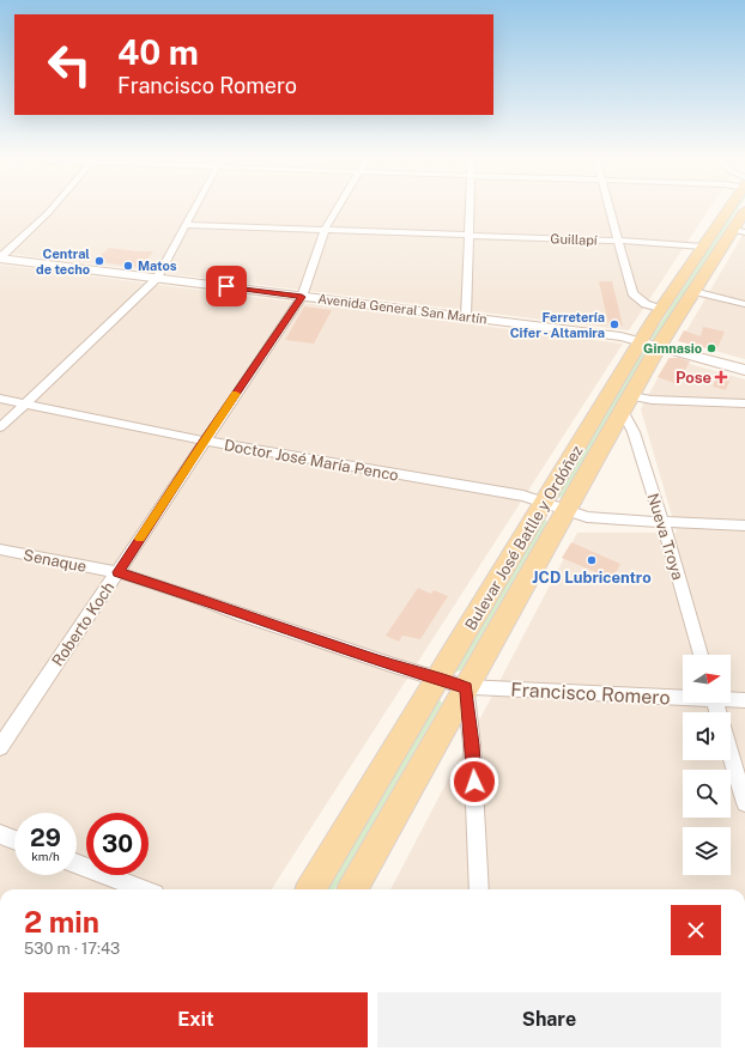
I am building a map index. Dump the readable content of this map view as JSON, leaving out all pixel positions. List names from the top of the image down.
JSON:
{
  "streets": {
    "main road": ["Avenida General San Martín", "Bulevar José Batlle y Ordóñez"],
    "street": [
      "Guillapí",
      "Doctor José María Penco",
      "Nueva Troya",
      "Senaque",
      "Roberto Koch",
      "Francisco Romero"
    ]
  },
  "crossings": [
    ["Guillapí", "Bulevar José Batlle y Ordóñez"],
    ["Guillapí", "Roberto Koch"],
    ["Avenida General San Martín", "Bulevar José Batlle y Ordóñez"],
    ["Avenida General San Martín", "Roberto Koch"],
    ["Doctor José María Penco", "Nueva Troya"],
    ["Doctor José María Penco", "Bulevar José Batlle y Ordóñez"],
    ["Doctor José María Penco", "Roberto Koch"],
    ["Nueva Troya", "Bulevar José Batlle y Ordóñez"],
    ["Bulevar José Batlle y Ordóñez", "Senaque"],
    ["Bulevar José Batlle y Ordóñez", "Francisco Romero"],
    ["Senaque", "Roberto Koch"],
    ["Senaque", "Francisco Romero"]
  ],
  "places": {
    "other": [
      "Central de techo",
      "Matos",
      "Ferretería Cifer - Altamira",
      "Gimnasio",
      "JCD Lubricentro"
    ],
    "health": ["Pose"]
  },
  "north": "right",
  "page": {
    "turn": ["40 m", "Francisco Romero"],
    "speed": "29 km/h",
    "limit": "30",
    "heading": ["2 min", "530 m · 17:43"],
    "buttons": ["Exit", "Share"]
  }
}
